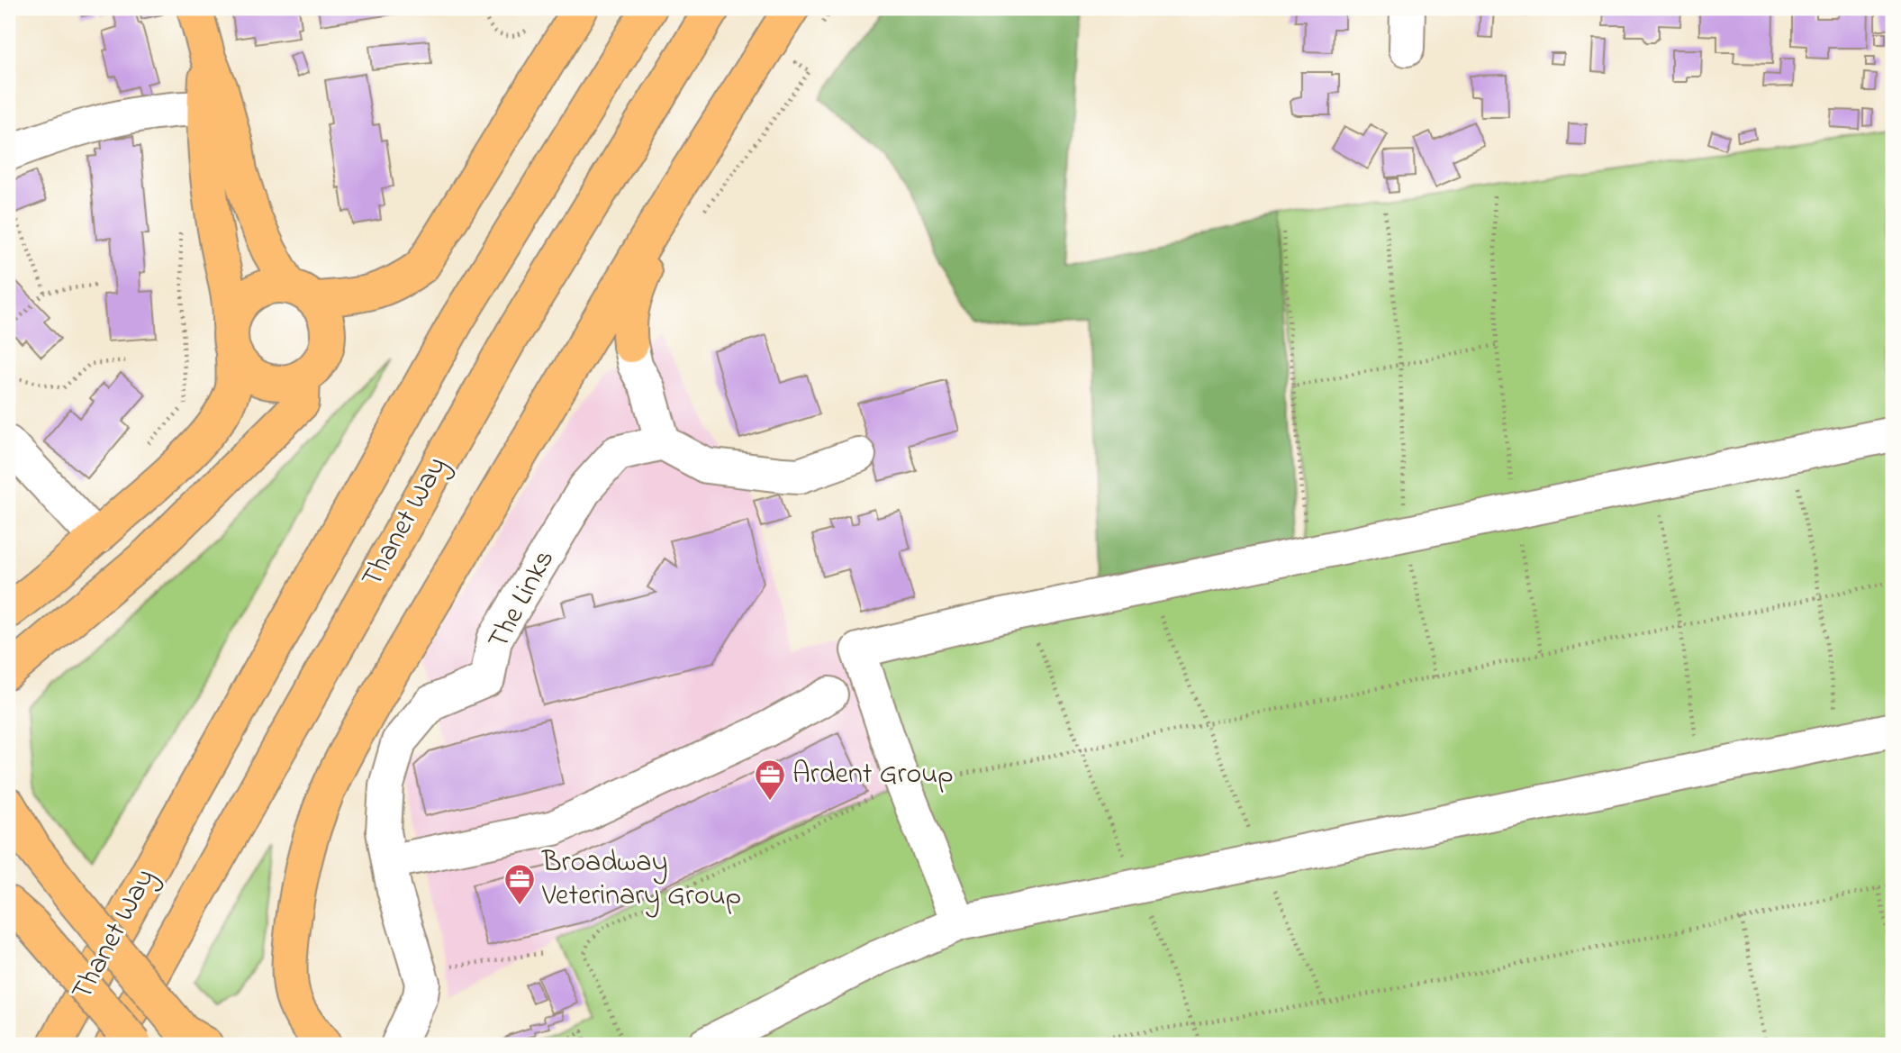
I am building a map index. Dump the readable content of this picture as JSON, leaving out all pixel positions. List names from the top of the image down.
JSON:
{
  "streets": {
    "main road": ["Thanet Way"],
    "street": ["The Links"]
  },
  "places": {
    "office": ["Ardent Group", "Broadway Veterinary Group"]
  }
}
